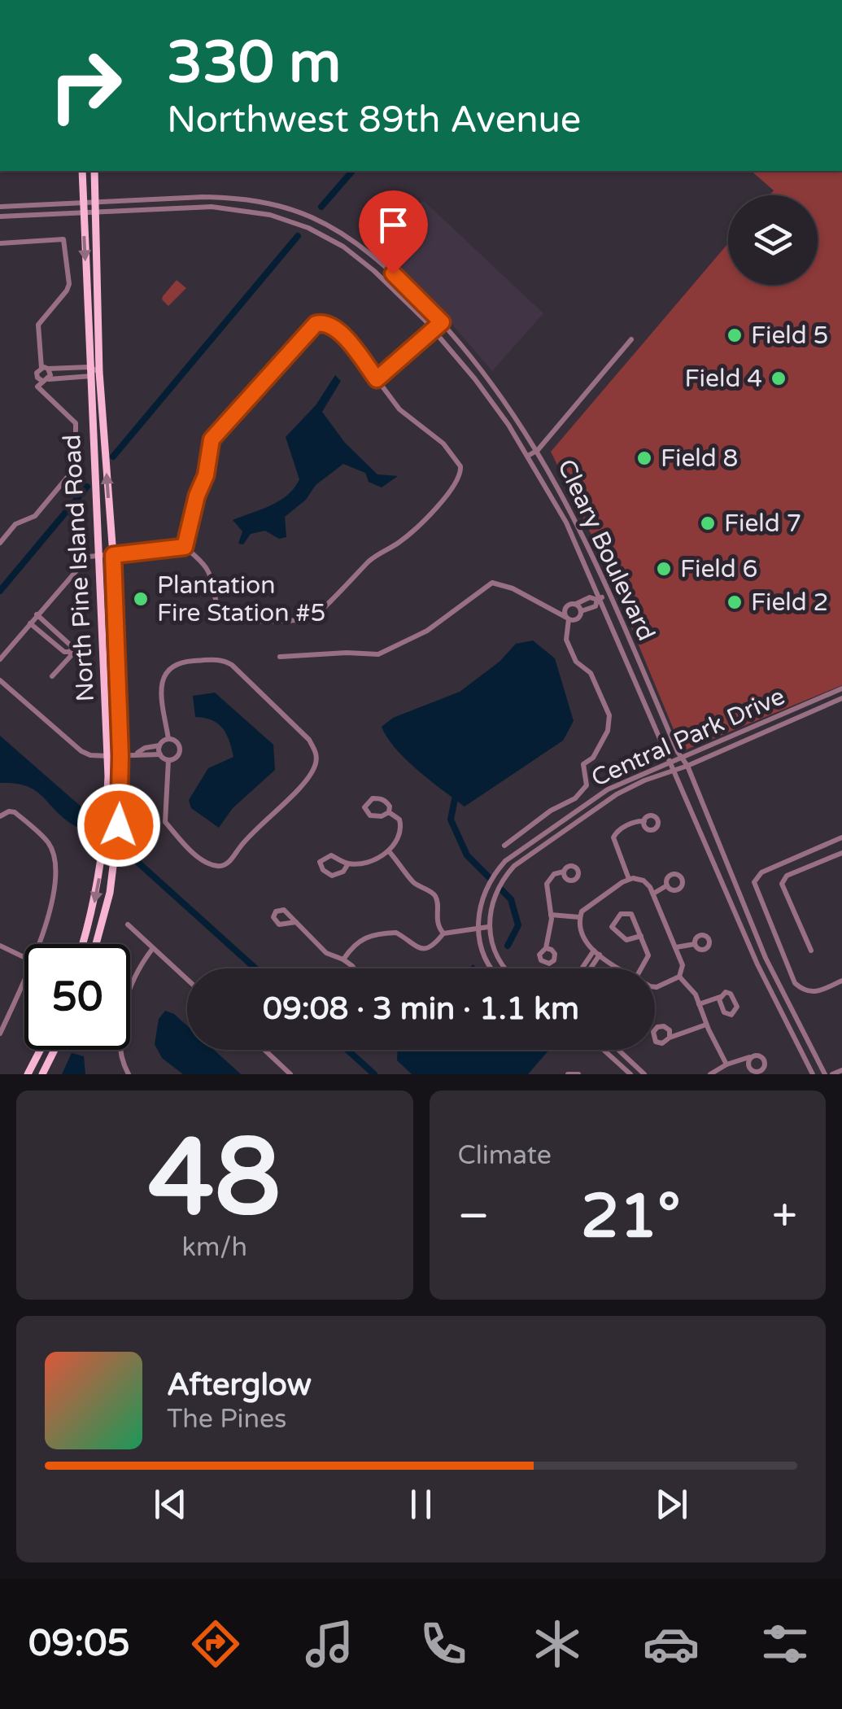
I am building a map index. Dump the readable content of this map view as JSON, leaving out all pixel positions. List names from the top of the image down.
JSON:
{
  "streets": {
    "main road": ["North Pine Island Road"],
    "street": ["Cleary Boulevard", "Central Park Drive"]
  },
  "crossings": [
    ["Cleary Boulevard", "North Pine Island Road"],
    ["Cleary Boulevard", "Central Park Drive"]
  ],
  "places": [
    "Field 5",
    "Field 4",
    "Field 8",
    "Field 7",
    "Field 6",
    "Plantation Fire Station #5",
    "Field 2"
  ],
  "page": {
    "turn": ["330 m", "Northwest 89th Avenue"],
    "limit": "50",
    "trip": "09:08 · 3 min · 1.1 km",
    "tile": [
      ["48", "km/h"],
      "Climate"
    ],
    "heat": ["−", "21°", "+"],
    "song": ["Afterglow", "The Pines"],
    "tabs": "09:05"
  }
}
